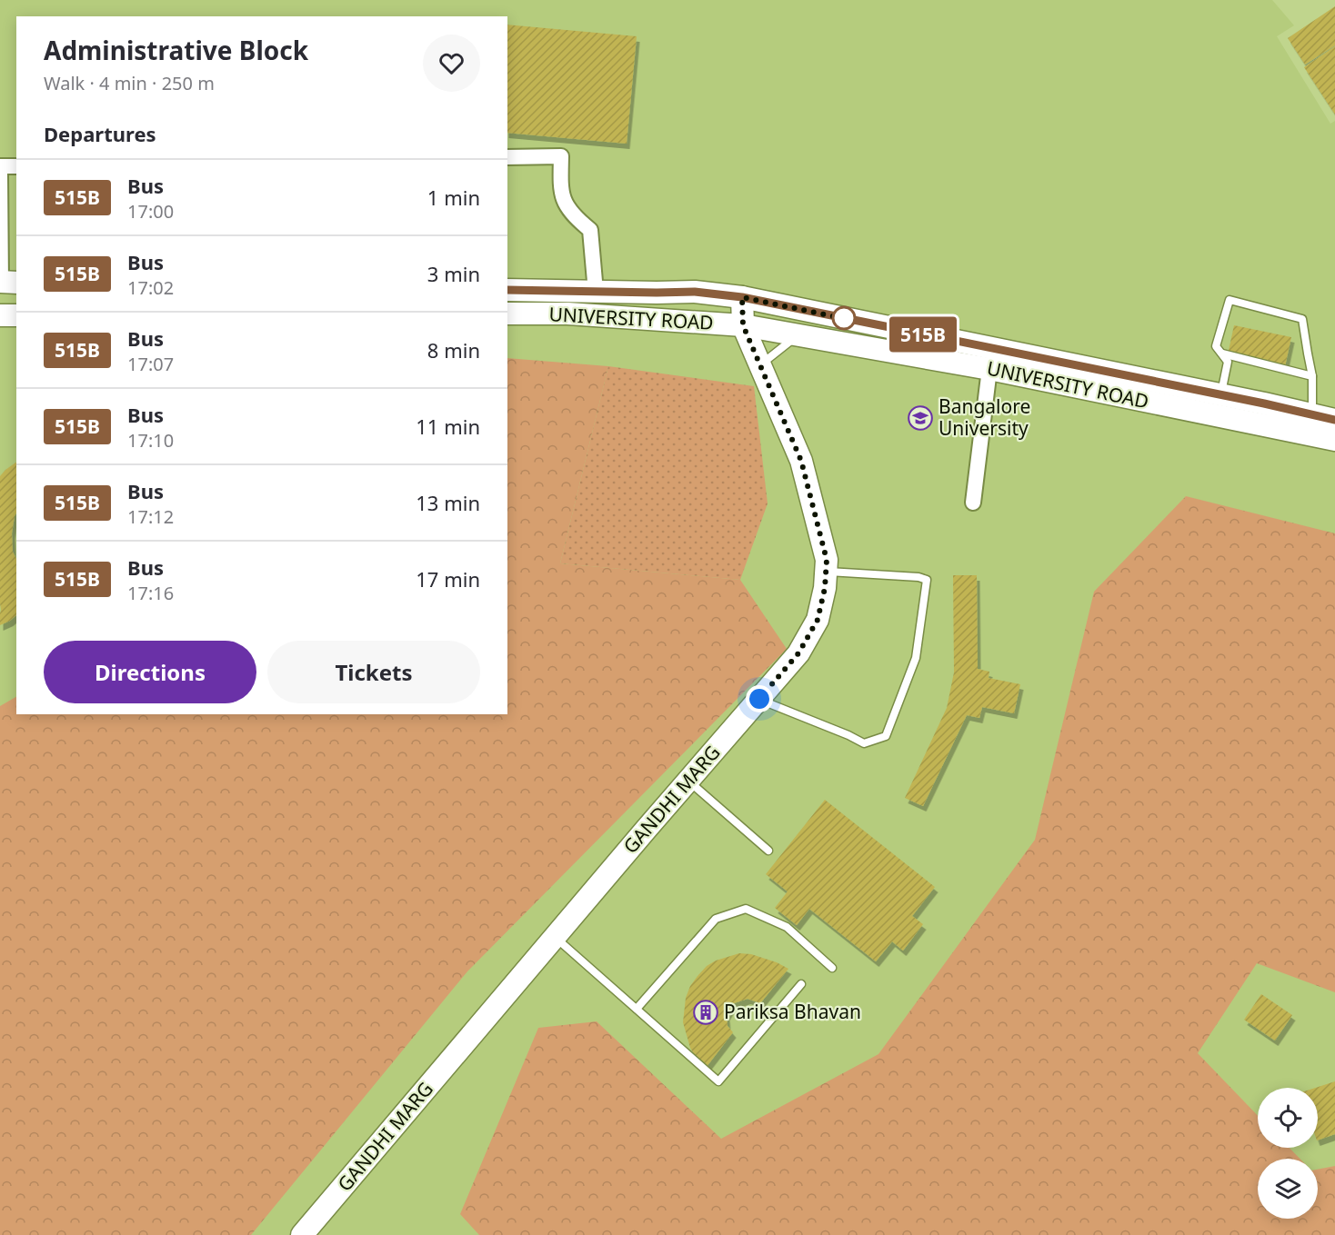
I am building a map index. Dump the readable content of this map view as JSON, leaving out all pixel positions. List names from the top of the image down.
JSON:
{
  "streets": {
    "main road": ["UNIVERSITY ROAD", "GANDHI MARG"]
  },
  "crossings": [
    ["UNIVERSITY ROAD", "GANDHI MARG"]
  ],
  "places": {
    "school or university": ["Bangalore University"],
    "building": ["Pariksa Bhavan"]
  },
  "lines": ["bus line 515B"],
  "page": {
    "on_map": "515B",
    "heading": [
      ["Administrative Block", "Walk · 4 min · 250 m"],
      "Departures"
    ],
    "list": [
      {
        "mark": "515B",
        "name": "Bus",
        "note": "17:00",
        "value": "1 min"
      },
      {
        "mark": "515B",
        "name": "Bus",
        "note": "17:02",
        "value": "3 min"
      },
      {
        "mark": "515B",
        "name": "Bus",
        "note": "17:07",
        "value": "8 min"
      },
      {
        "mark": "515B",
        "name": "Bus",
        "note": "17:10",
        "value": "11 min"
      },
      {
        "mark": "515B",
        "name": "Bus",
        "note": "17:12",
        "value": "13 min"
      },
      {
        "mark": "515B",
        "name": "Bus",
        "note": "17:16",
        "value": "17 min"
      }
    ],
    "buttons": ["Directions", "Tickets"]
  }
}
